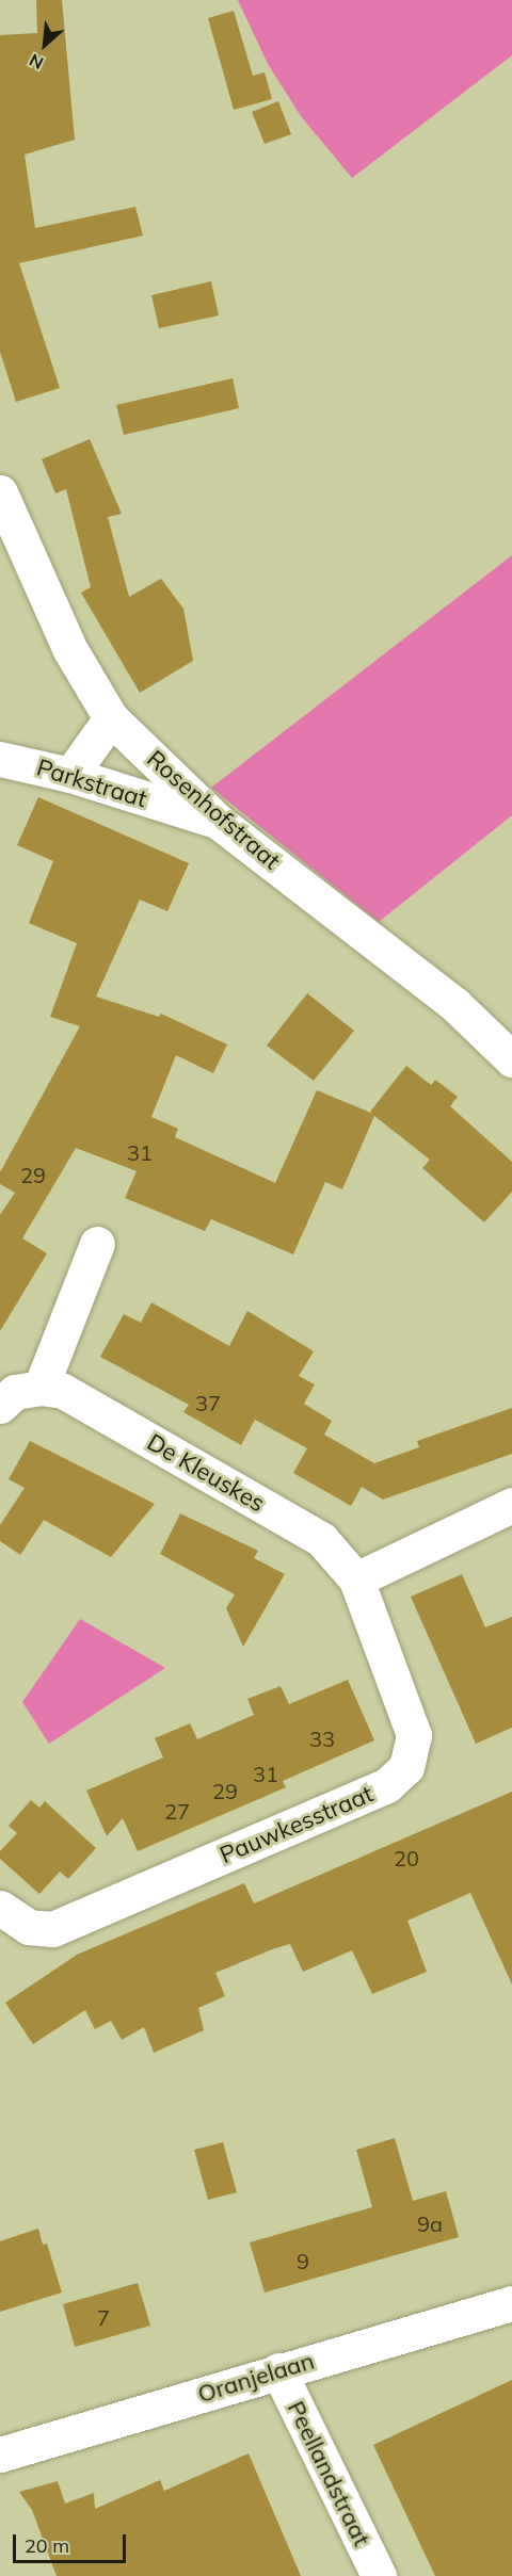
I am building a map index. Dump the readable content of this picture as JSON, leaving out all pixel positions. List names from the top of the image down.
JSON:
{
  "streets": {
    "street": [
      "Parkstraat",
      "Rosenhofstraat",
      "De Kleuskes",
      "Pauwkesstraat",
      "Oranjelaan",
      "Peellandstraat"
    ]
  },
  "crossings": [
    ["Parkstraat", "Rosenhofstraat"],
    ["De Kleuskes", "Pauwkesstraat"],
    ["Oranjelaan", "Peellandstraat"]
  ],
  "house_numbers": [
    "31",
    "29",
    "37",
    "33",
    "31",
    "29",
    "27",
    "20",
    "9a",
    "9",
    "7"
  ],
  "scale_bar": "20 m",
  "north": "bottom left"
}
